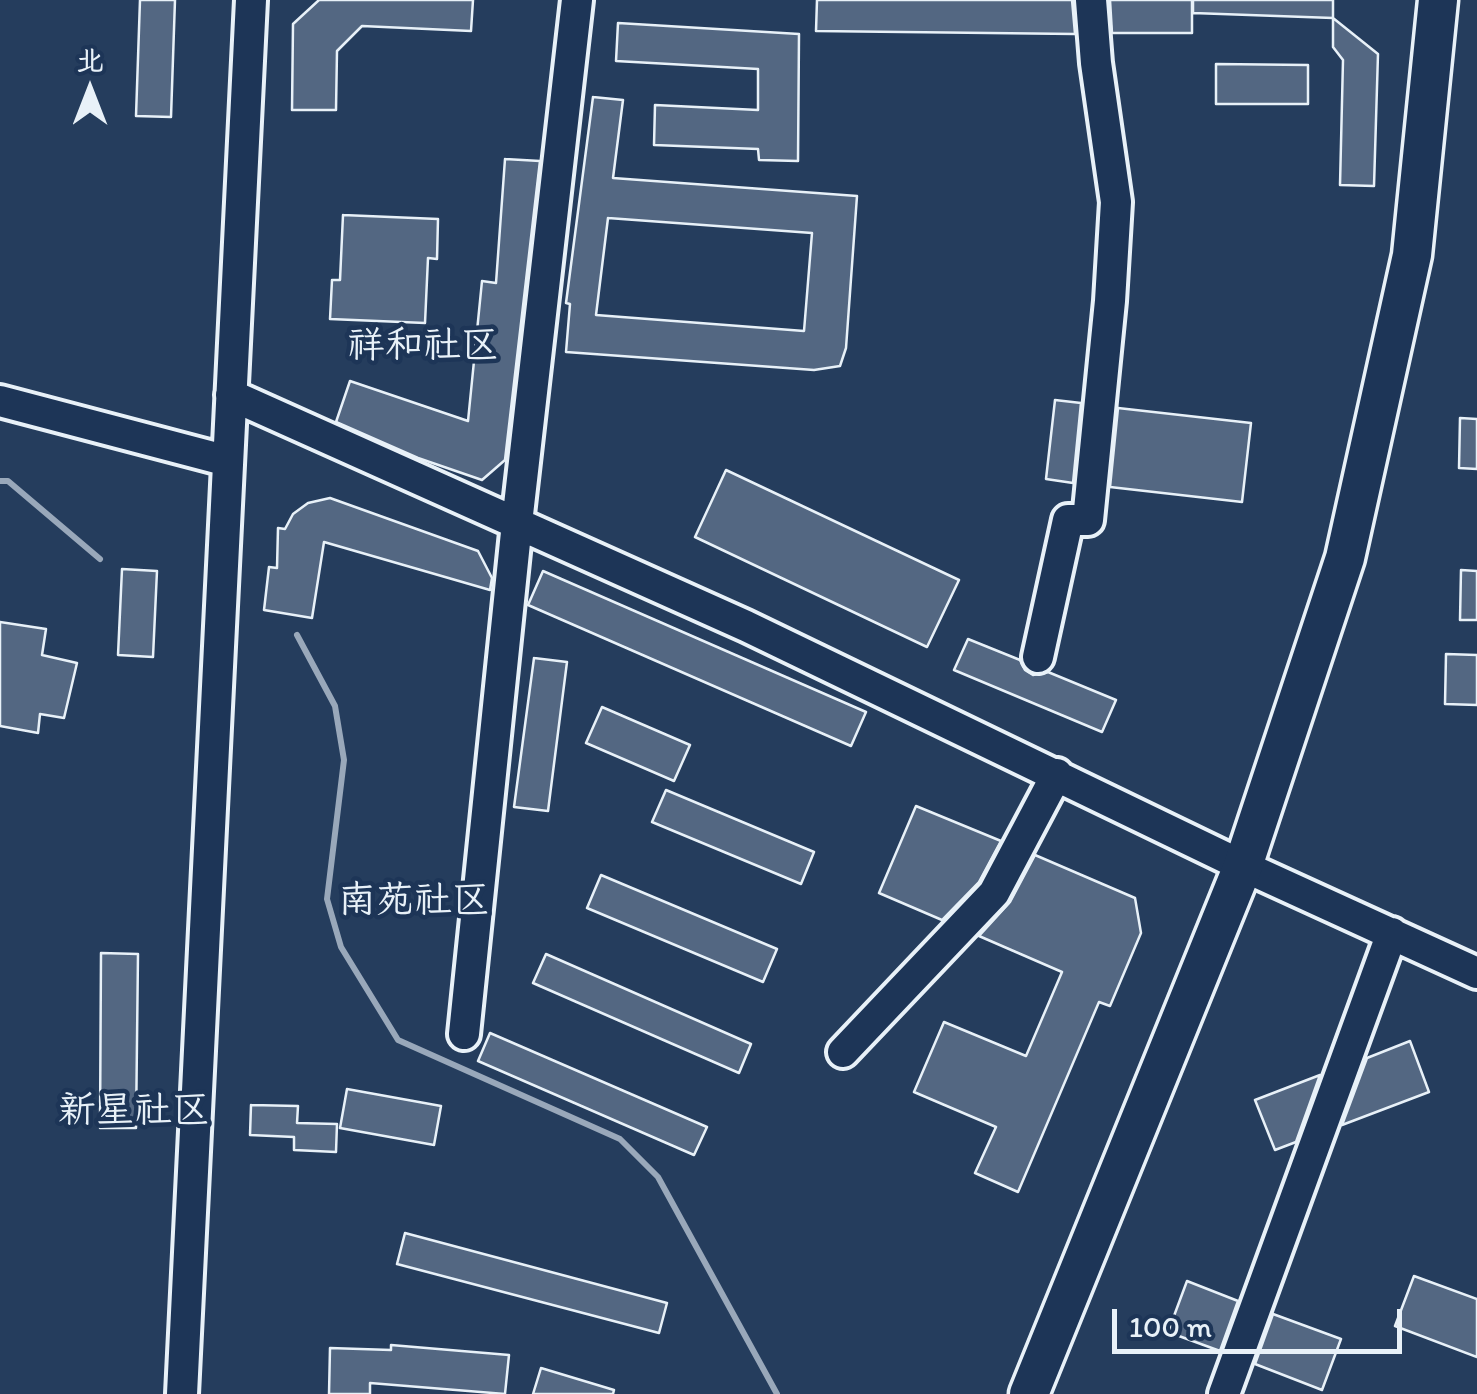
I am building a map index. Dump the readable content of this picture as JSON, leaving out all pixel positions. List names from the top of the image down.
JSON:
{
  "districts": ["祥和社区", "南苑社区", "新星社区"],
  "scale_bar": "100 m",
  "north": "top"
}
